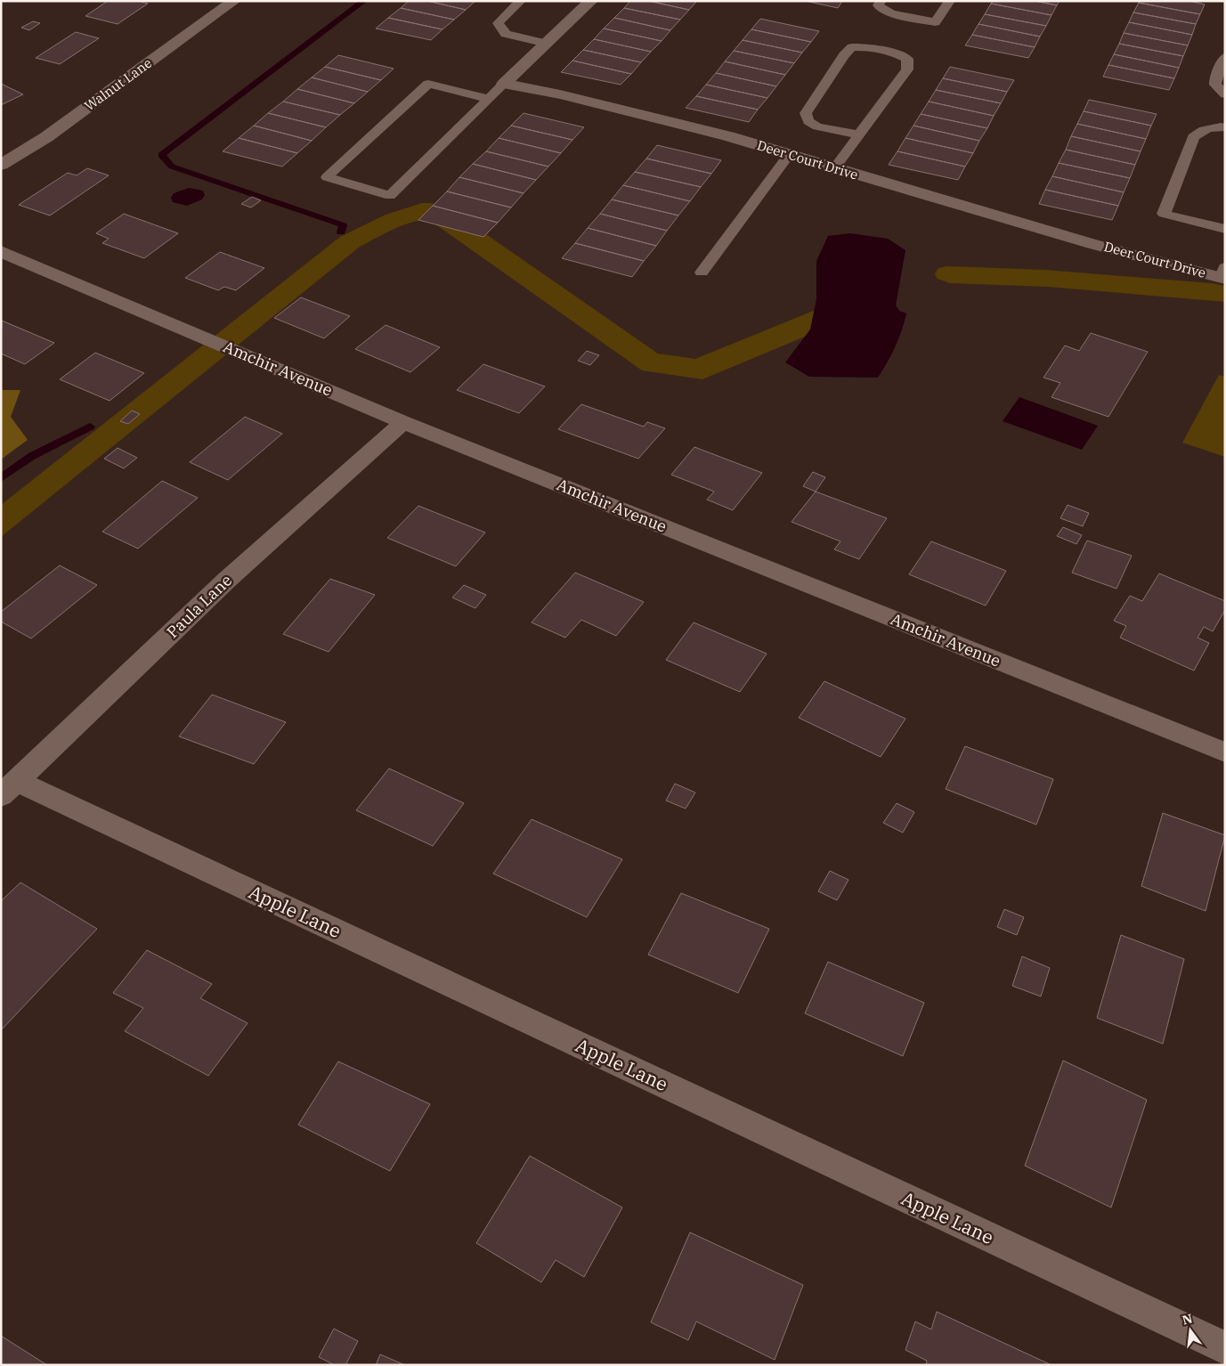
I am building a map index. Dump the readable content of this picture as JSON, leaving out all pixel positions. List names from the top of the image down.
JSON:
{
  "streets": {
    "street": [
      "Walnut Lane",
      "Deer Court Drive",
      "Amchir Avenue",
      "Paula Lane",
      "Apple Lane"
    ]
  },
  "crossings": [
    ["Amchir Avenue", "Paula Lane"],
    ["Paula Lane", "Apple Lane"]
  ],
  "north": "top"
}
